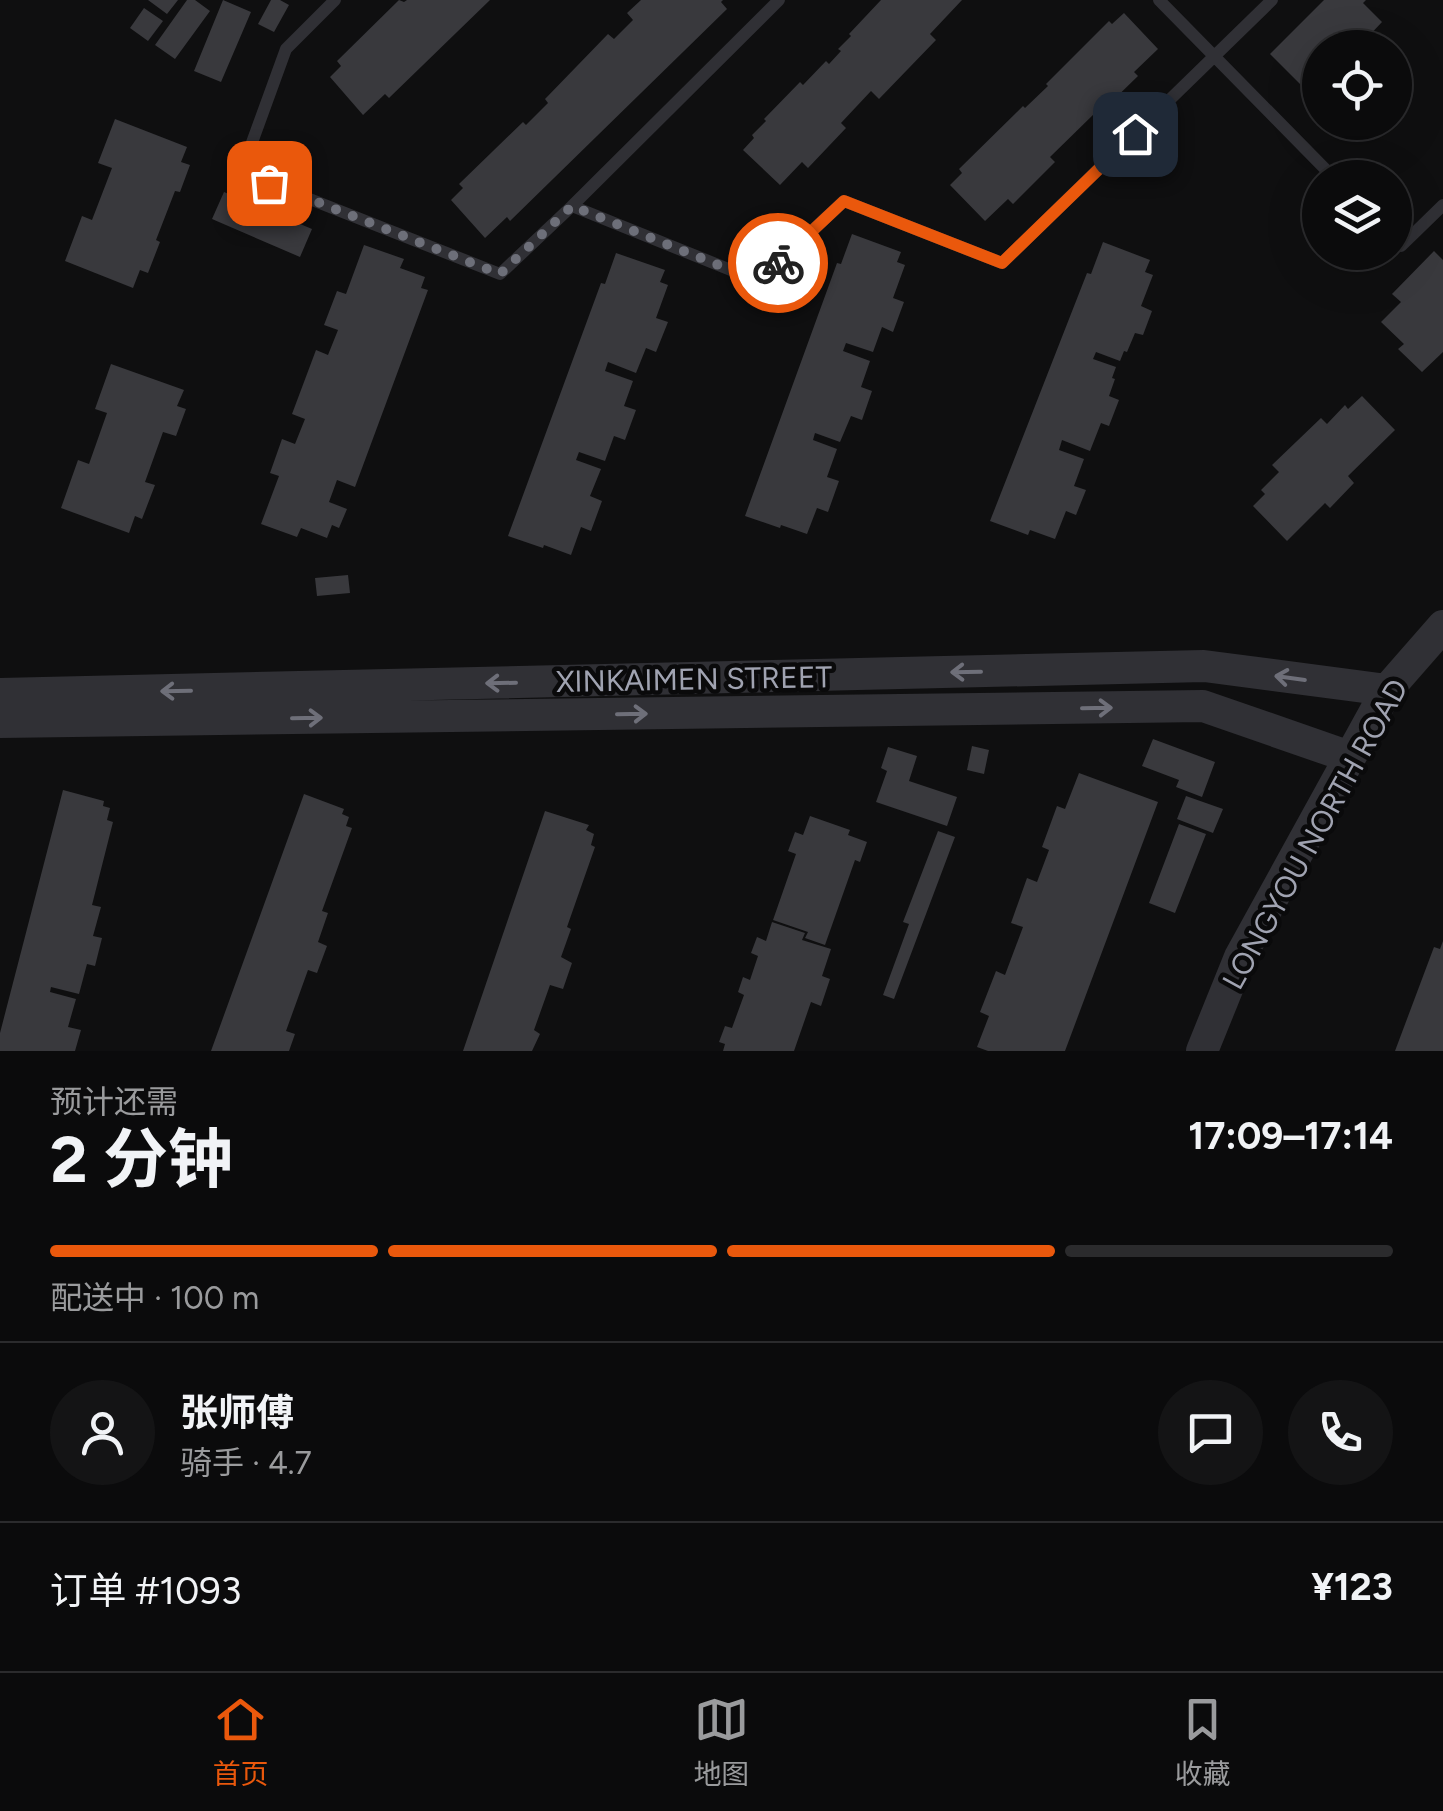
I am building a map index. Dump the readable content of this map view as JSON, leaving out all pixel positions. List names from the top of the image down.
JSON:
{
  "streets": {
    "street": ["XINKAIMEN STREET", "LONGYOU NORTH ROAD"]
  },
  "crossings": [
    ["XINKAIMEN STREET", "LONGYOU NORTH ROAD"]
  ],
  "page": {
    "heading": ["2 分钟", "预计还需", "17:09–17:14"],
    "panel": [
      "张师傅",
      "骑手 · 4.7",
      "订单 #1093",
      "¥123"
    ],
    "bar": "配送中 · 100 m",
    "tabs": ["首页", "地图", "收藏"]
  }
}
